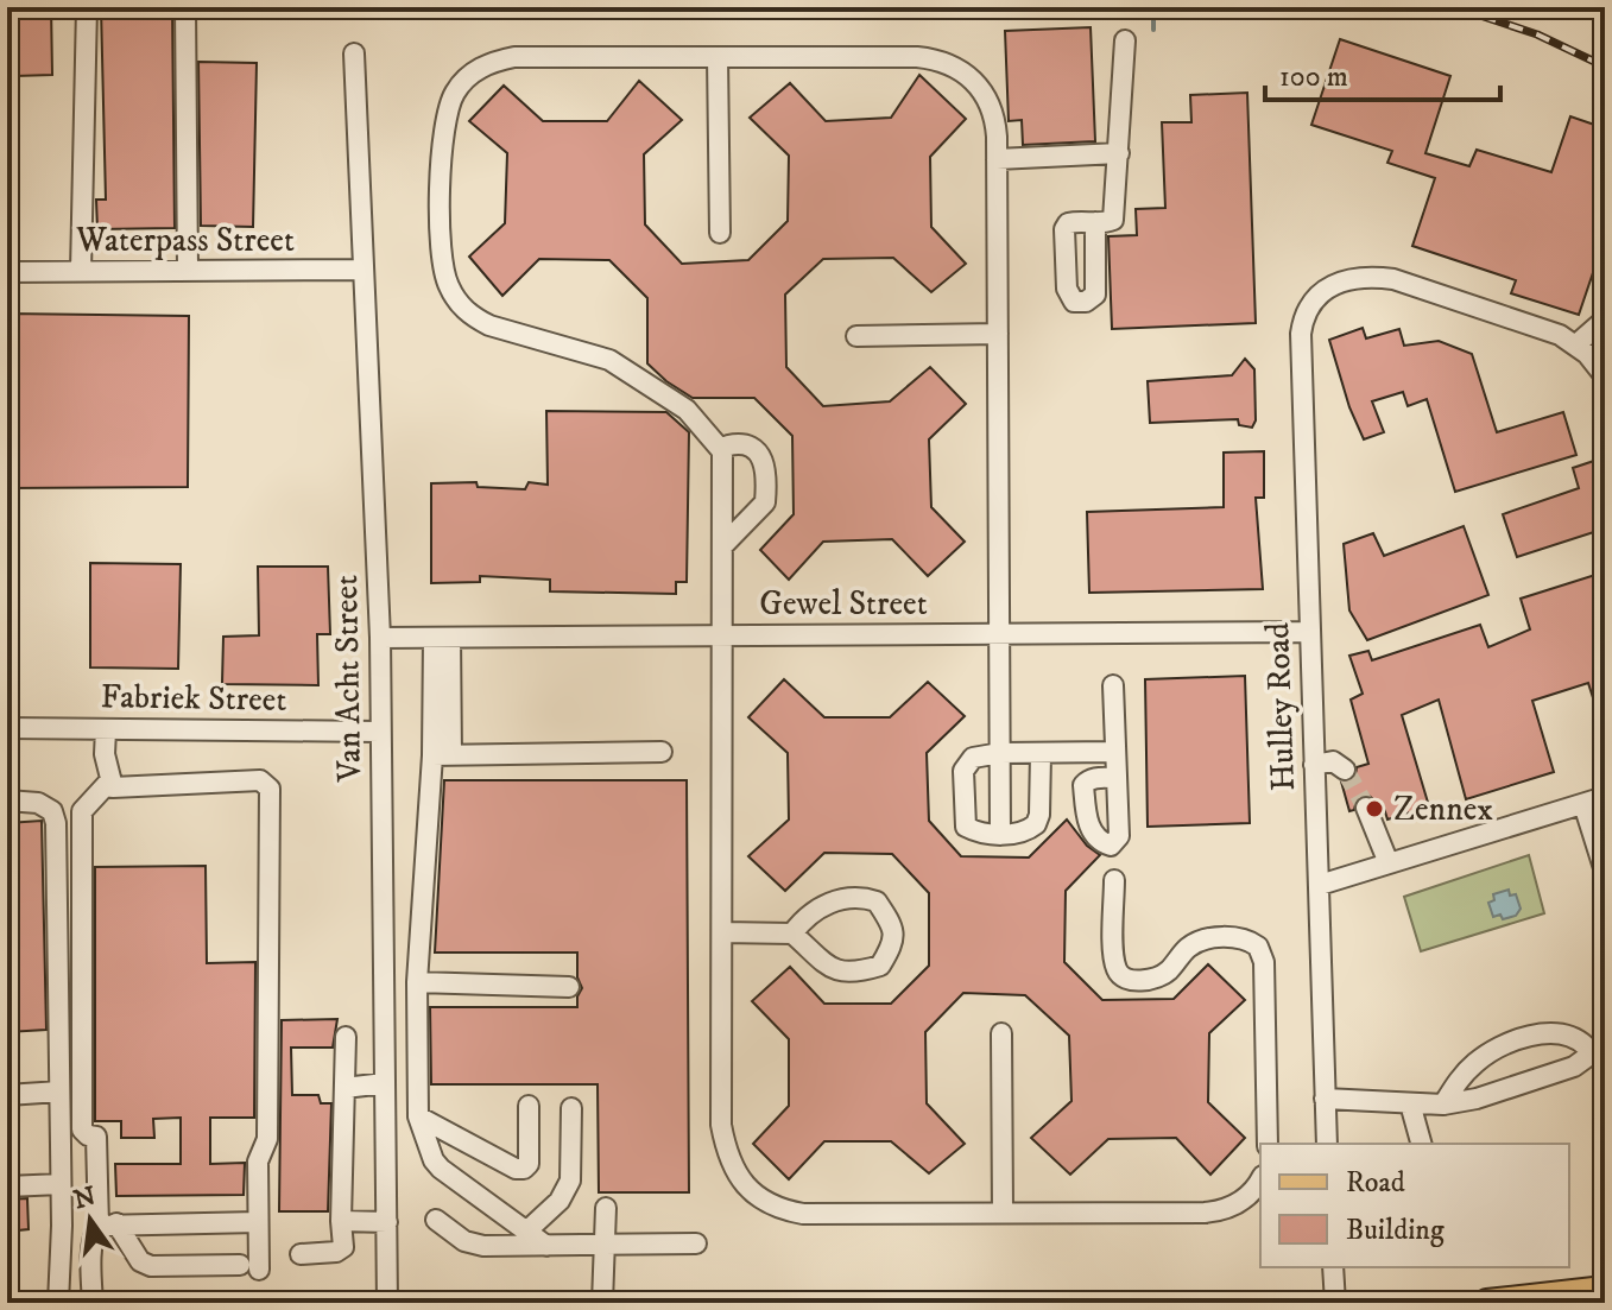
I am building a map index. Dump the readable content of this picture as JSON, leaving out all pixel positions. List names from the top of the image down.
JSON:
{
  "streets": {
    "street": [
      "Waterpass Street",
      "Gewel Street",
      "Van Acht Street",
      "Fabriek Street",
      "Hulley Road"
    ]
  },
  "crossings": [
    ["Waterpass Street", "Van Acht Street"],
    ["Gewel Street", "Van Acht Street"],
    ["Gewel Street", "Hulley Road"],
    ["Van Acht Street", "Fabriek Street"]
  ],
  "places": ["Zennex"],
  "legend": ["Road", "Building"],
  "scale_bar": "100 m",
  "north": "top"
}
